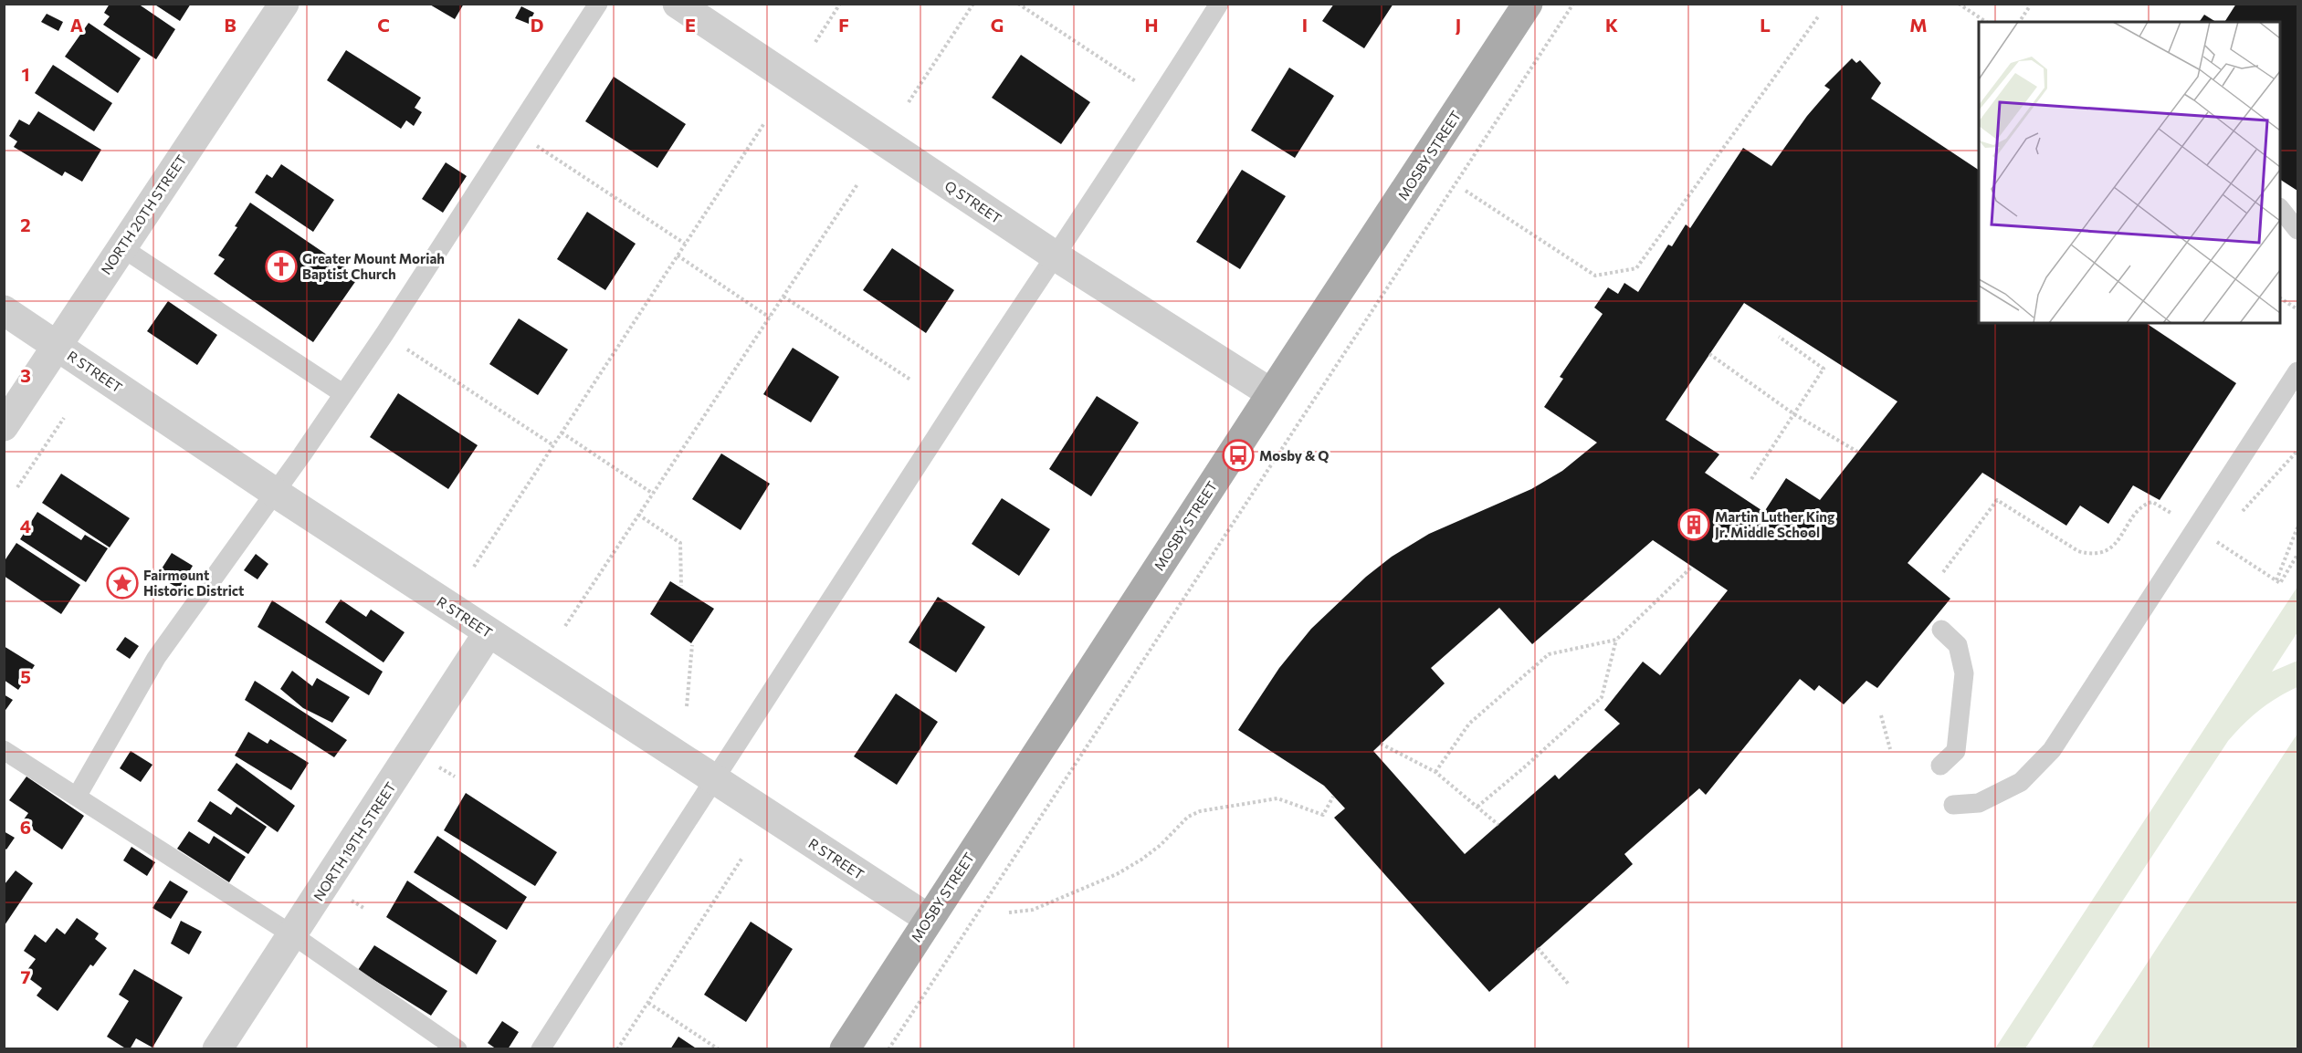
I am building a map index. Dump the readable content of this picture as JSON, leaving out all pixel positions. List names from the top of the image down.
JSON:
{
  "streets": {
    "main road": ["MOSBY STREET"],
    "street": [
      "Q STREET",
      "NORTH 20TH STREET",
      "R STREET",
      "NORTH 19TH STREET"
    ]
  },
  "crossings": [
    ["MOSBY STREET", "Q STREET"],
    ["MOSBY STREET", "R STREET"],
    ["NORTH 20TH STREET", "R STREET"],
    ["R STREET", "NORTH 19TH STREET"]
  ],
  "places": {
    "church": ["Greater Mount Moriah Baptist Church"],
    "bus stop": ["Mosby & Q"],
    "building": ["Martin Luther King Jr. Middle School"],
    "place": ["Fairmount Historic District"]
  },
  "grid": {
    "columns": [
      "A",
      "B",
      "C",
      "D",
      "E",
      "F",
      "G",
      "H",
      "I",
      "J",
      "K",
      "L",
      "M"
    ],
    "rows": [
      "1",
      "2",
      "3",
      "4",
      "5",
      "6",
      "7"
    ]
  }
}
